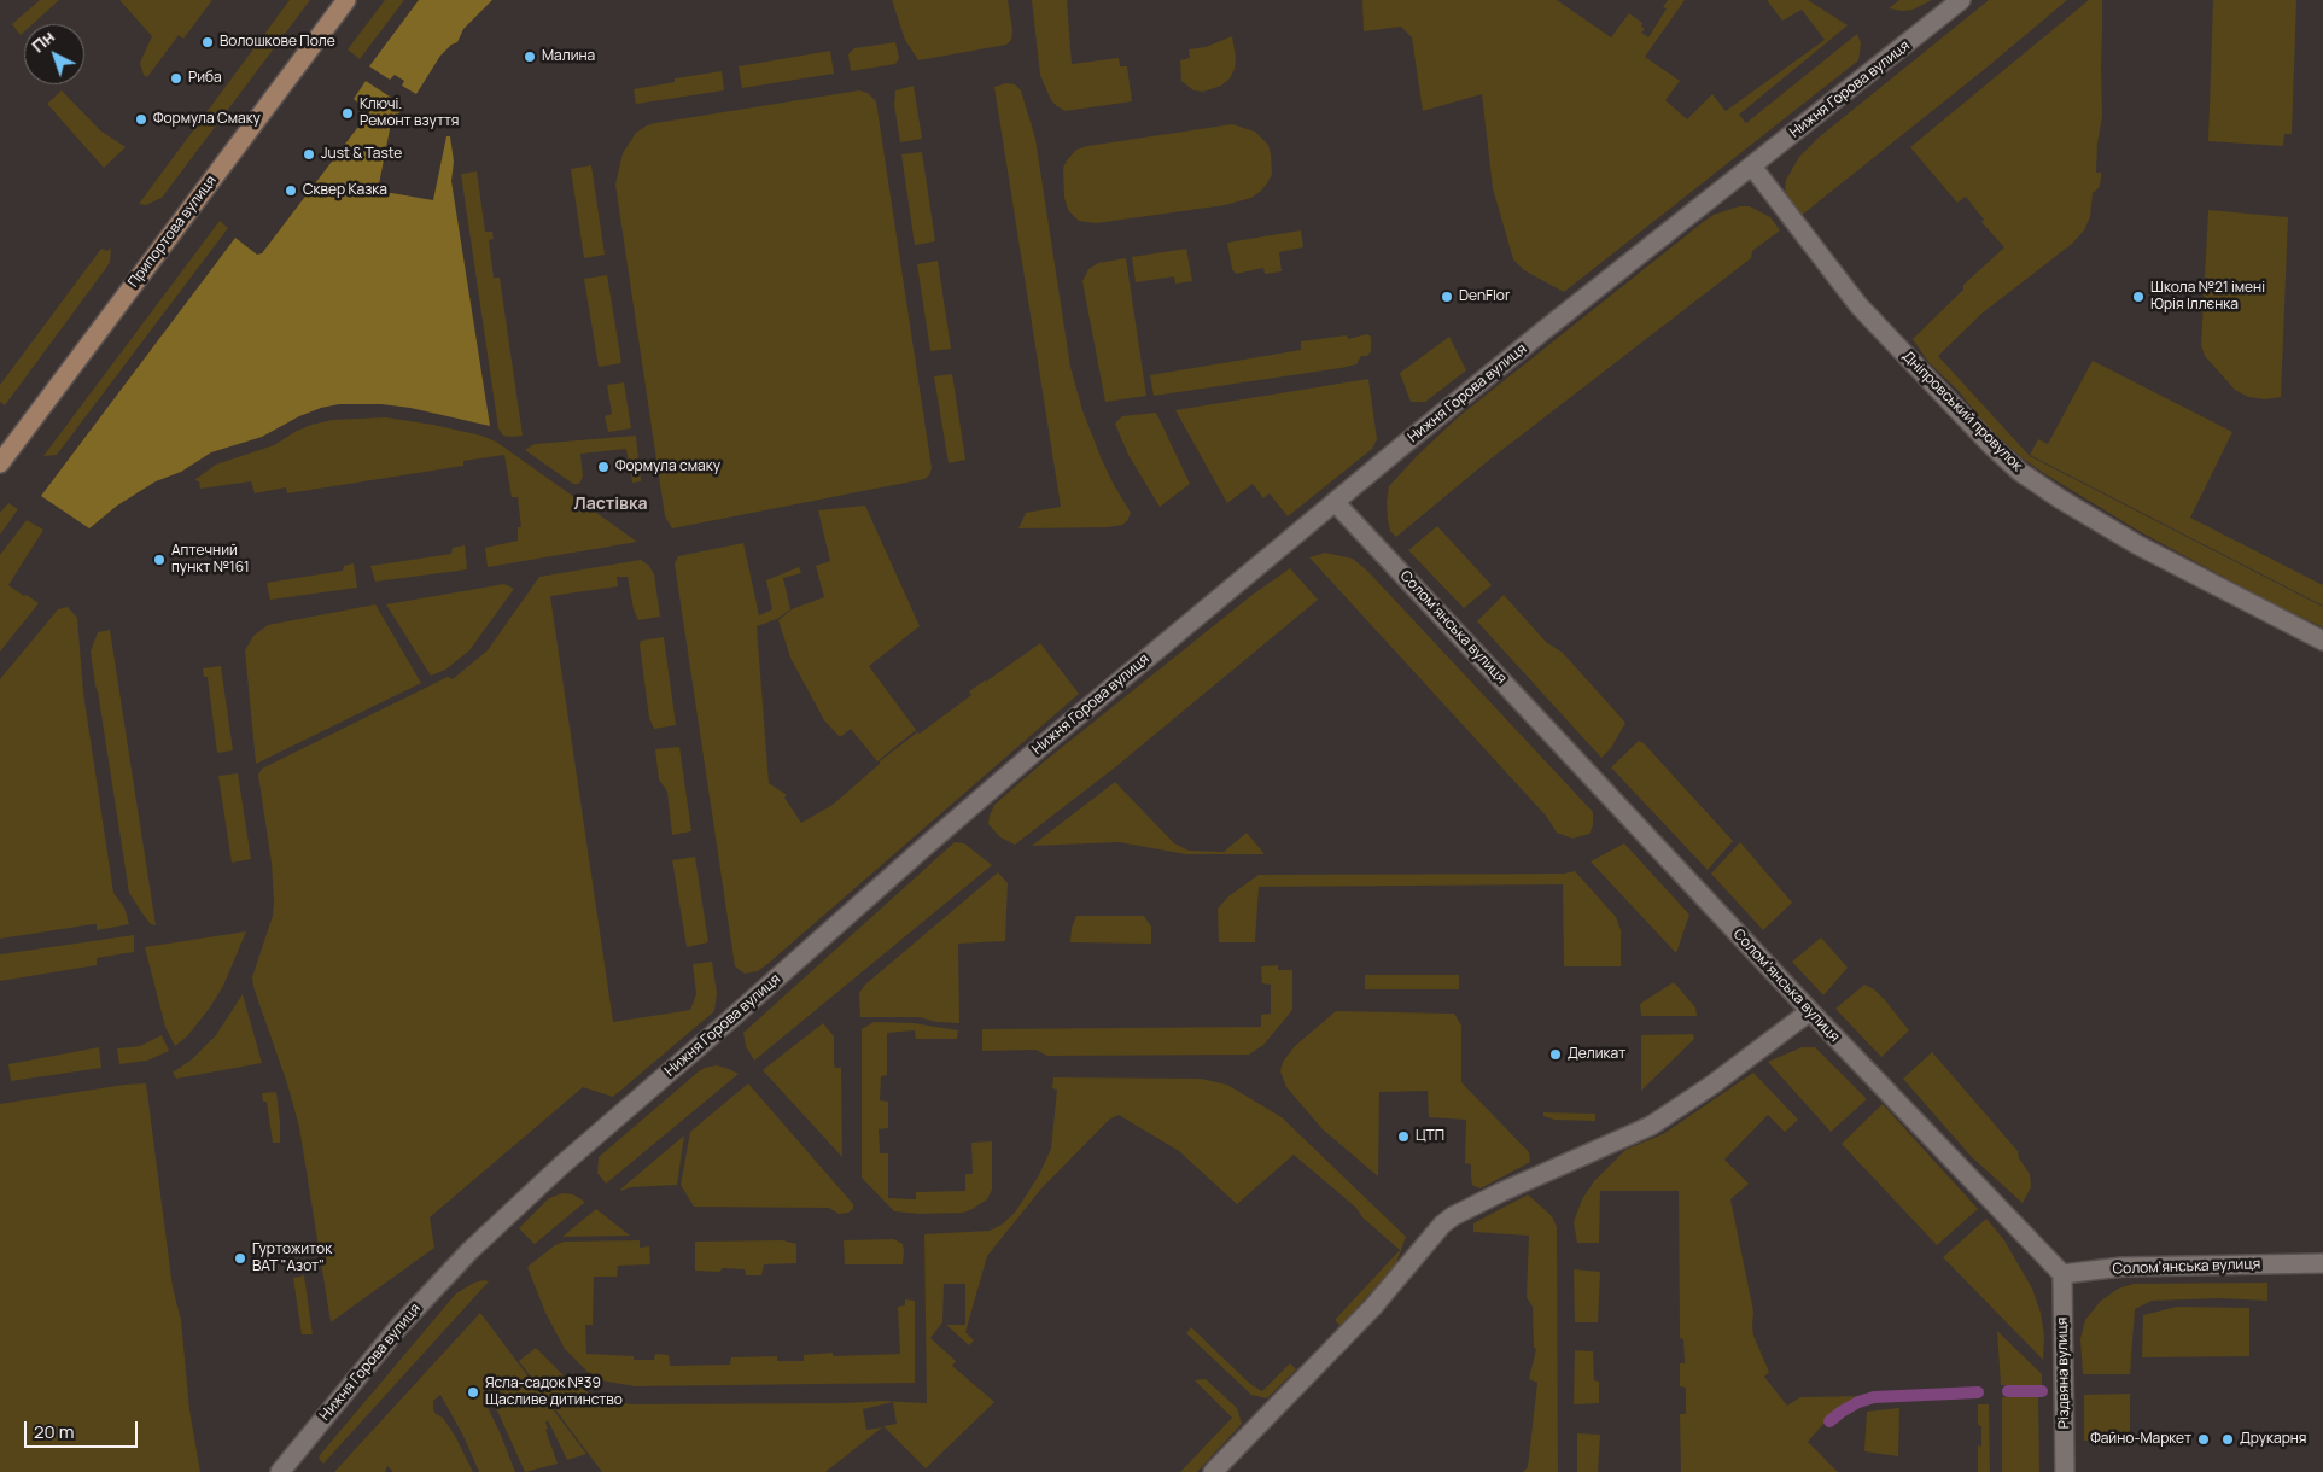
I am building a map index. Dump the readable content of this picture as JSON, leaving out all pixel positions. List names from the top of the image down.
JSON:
{
  "streets": {
    "main road": ["Припортова вулиця"],
    "street": [
      "Нижня Горова вулиця",
      "Дніпровський провулок",
      "Соломʼянська вулиця",
      "Різдвяна вулиця"
    ]
  },
  "crossings": [
    ["Нижня Горова вулиця", "Дніпровський провулок"],
    ["Нижня Горова вулиця", "Соломʼянська вулиця"],
    ["Соломʼянська вулиця", "Різдвяна вулиця"]
  ],
  "districts": ["Ластівка"],
  "places": [
    "Волошкове Поле",
    "Малина",
    "Риба",
    "Ключі. Ремонт взуття",
    "Формула Смаку",
    "Just & Taste",
    "Сквер Казка",
    "DenFlor",
    "Школа №21 імені Юрія Іллєнка",
    "Формула смаку",
    "Аптечний пункт №161",
    "Деликат",
    "ЦТП",
    "Гуртожиток ВАТ \"Азот\"",
    "Ясла-садок №39 Щасливе дитинство",
    "Файно-Маркет",
    "Друкарня"
  ],
  "scale_bar": "20 m",
  "north": "top left"
}
